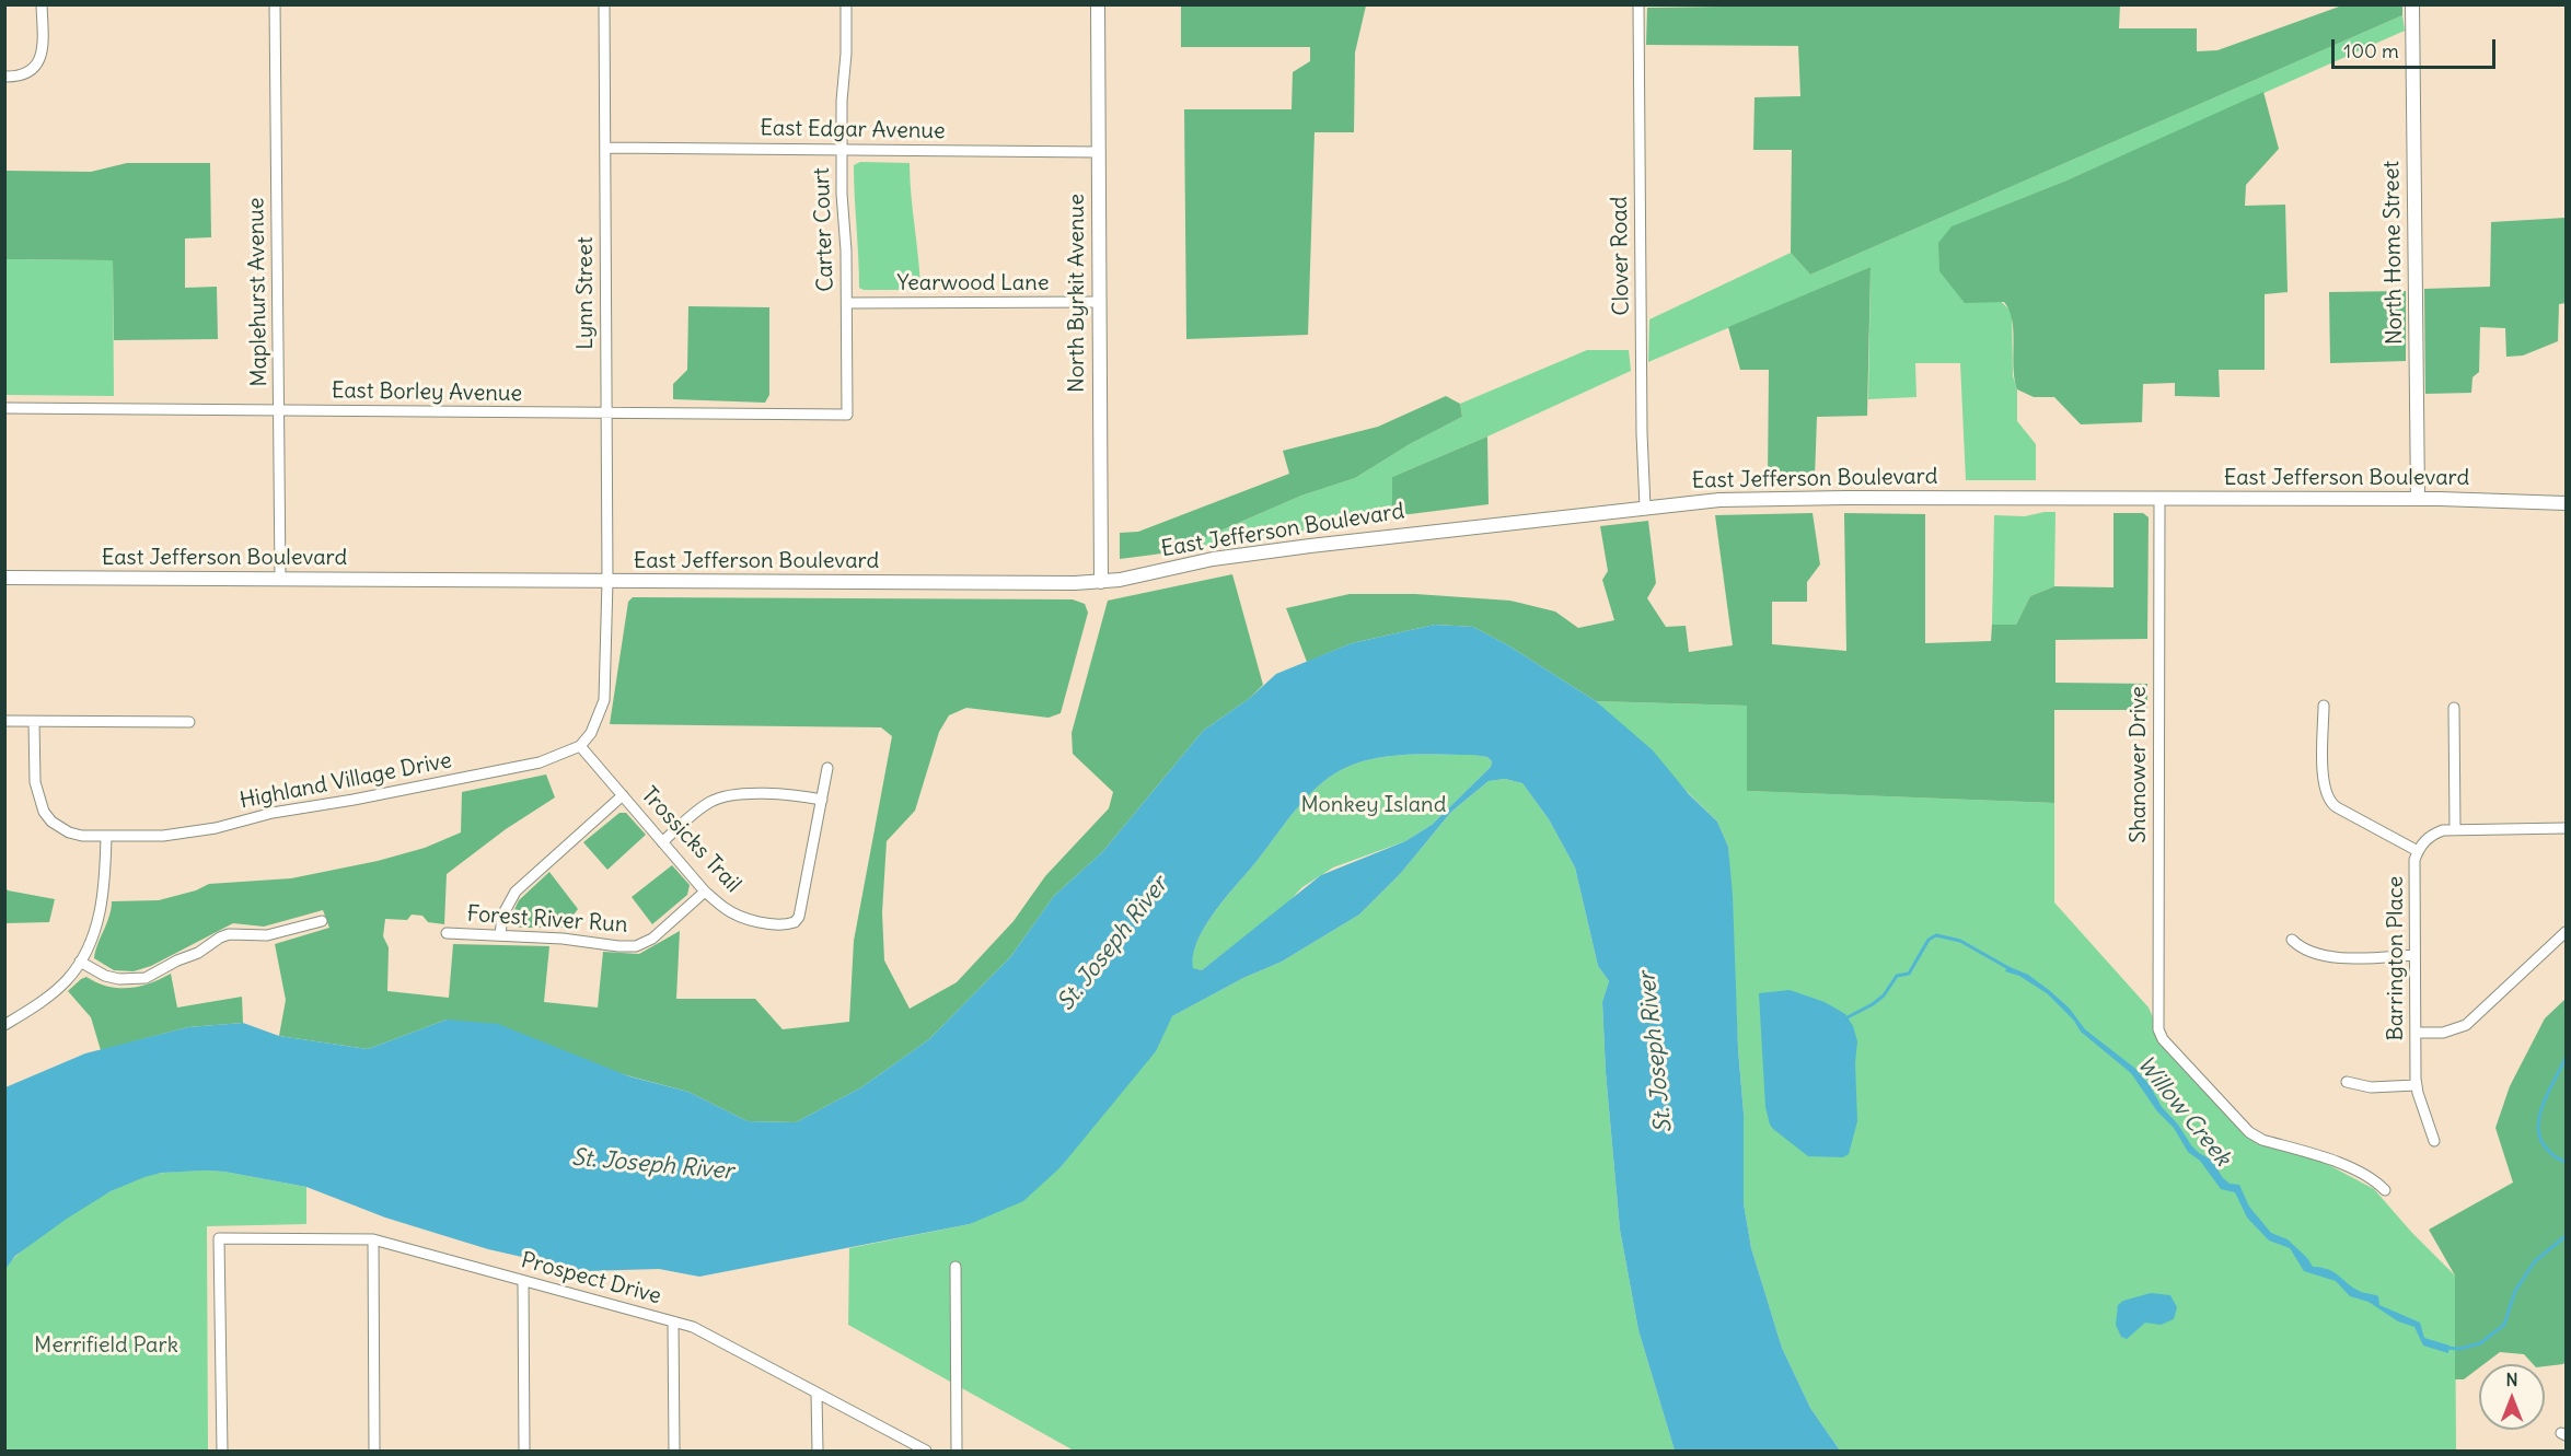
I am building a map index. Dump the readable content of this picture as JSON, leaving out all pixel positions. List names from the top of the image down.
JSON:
{
  "streets": {
    "street": [
      "East Edgar Avenue",
      "Carter Court",
      "North Home Street",
      "Clover Road",
      "Yearwood Lane",
      "Maplehurst Avenue",
      "Lynn Street",
      "North Byrkit Avenue",
      "East Borley Avenue",
      "East Jefferson Boulevard",
      "Shanower Drive",
      "Highland Village Drive",
      "Trossicks Trail",
      "Forest River Run",
      "Barrington Place",
      "Prospect Drive"
    ]
  },
  "crossings": [
    ["East Edgar Avenue", "Carter Court"],
    ["East Edgar Avenue", "Lynn Street"],
    ["East Edgar Avenue", "North Byrkit Avenue"],
    ["Carter Court", "Yearwood Lane"],
    ["Carter Court", "East Borley Avenue"],
    ["North Home Street", "East Jefferson Boulevard"],
    ["Clover Road", "East Jefferson Boulevard"],
    ["Yearwood Lane", "North Byrkit Avenue"],
    ["Maplehurst Avenue", "East Borley Avenue"],
    ["Maplehurst Avenue", "East Jefferson Boulevard"],
    ["Lynn Street", "East Borley Avenue"],
    ["Lynn Street", "East Jefferson Boulevard"],
    ["North Byrkit Avenue", "East Jefferson Boulevard"],
    ["East Jefferson Boulevard", "Shanower Drive"],
    ["Highland Village Drive", "Trossicks Trail"],
    ["Trossicks Trail", "Forest River Run"]
  ],
  "water": ["St. Joseph River", "Willow Creek"],
  "parks": ["Monkey Island", "Merrifield Park"],
  "scale_bar": "100 m",
  "north": "top"
}
